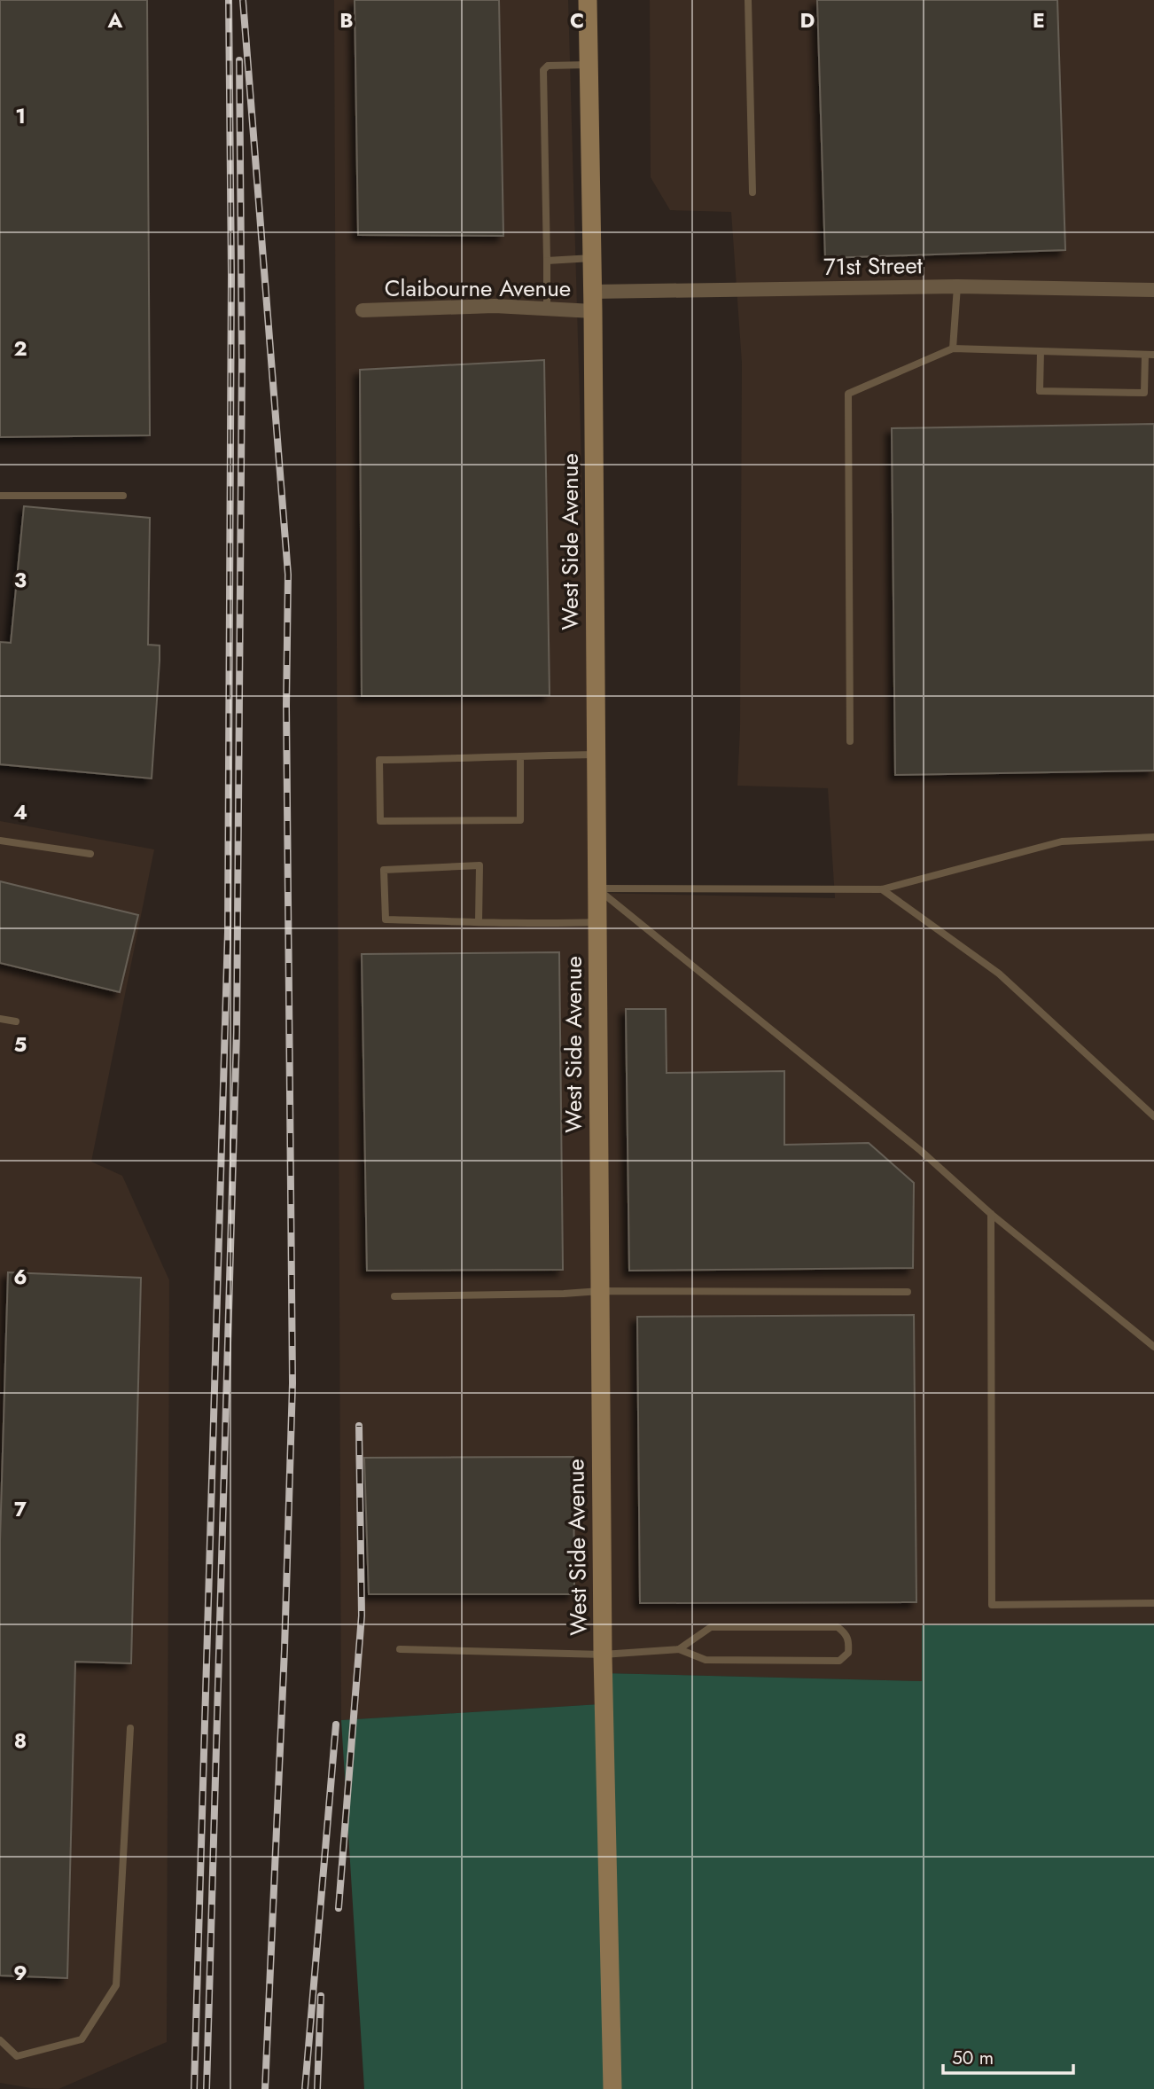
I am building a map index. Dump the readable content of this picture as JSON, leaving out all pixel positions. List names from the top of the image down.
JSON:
{
  "streets": {
    "street": ["71st Street", "Claibourne Avenue", "West Side Avenue"]
  },
  "crossings": [
    ["71st Street", "West Side Avenue"],
    ["Claibourne Avenue", "West Side Avenue"]
  ],
  "scale_bar": "50 m",
  "grid": {
    "columns": [
      "A",
      "B",
      "C",
      "D",
      "E"
    ],
    "rows": [
      "1",
      "2",
      "3",
      "4",
      "5",
      "6",
      "7",
      "8",
      "9"
    ]
  }
}
